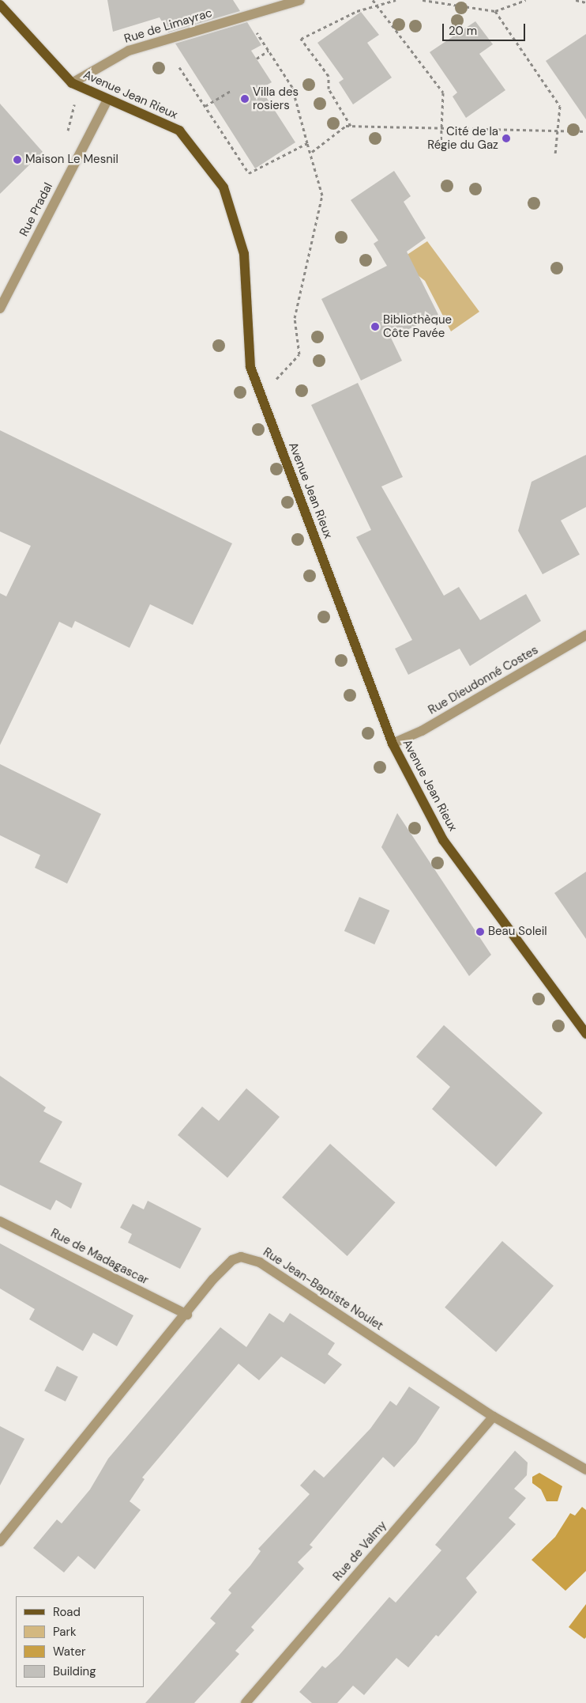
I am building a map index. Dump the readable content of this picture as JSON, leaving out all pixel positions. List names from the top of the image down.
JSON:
{
  "streets": {
    "main road": ["Avenue Jean Rieux"],
    "street": [
      "Rue de Limayrac",
      "Rue Pradal",
      "Rue Dieudonné Costes",
      "Rue de Madagascar",
      "Rue Jean-Baptiste Noulet",
      "Rue de Valmy"
    ]
  },
  "crossings": [
    ["Rue de Limayrac", "Avenue Jean Rieux"],
    ["Avenue Jean Rieux", "Rue Pradal"],
    ["Avenue Jean Rieux", "Rue Dieudonné Costes"],
    ["Rue de Madagascar", "Rue Jean-Baptiste Noulet"],
    ["Rue Jean-Baptiste Noulet", "Rue de Valmy"]
  ],
  "places": [
    "Villa des rosiers",
    "Cité de la Régie du Gaz",
    "Maison Le Mesnil",
    "Bibliothèque Côte Pavée",
    "Beau Soleil"
  ],
  "legend": [
    "Road",
    "Park",
    "Water",
    "Building"
  ],
  "scale_bar": "20 m"
}
